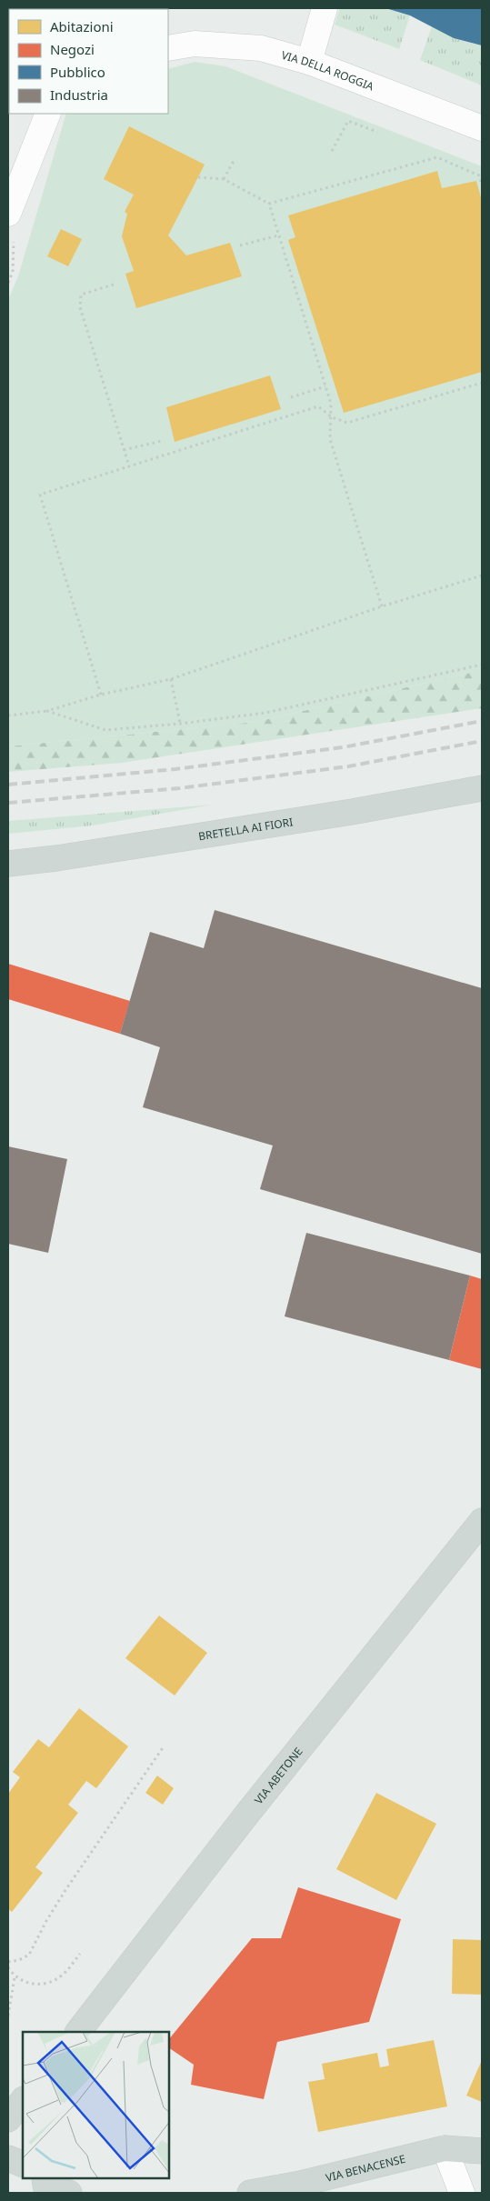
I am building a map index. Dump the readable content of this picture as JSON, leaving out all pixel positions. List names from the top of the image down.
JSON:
{
  "streets": {
    "main road": ["BRETELLA AI FIORI", "VIA ABETONE", "VIA BENACENSE"],
    "street": ["VIA DELLA ROGGIA"]
  },
  "legend": [
    "Abitazioni",
    "Negozi",
    "Pubblico",
    "Industria"
  ]
}
